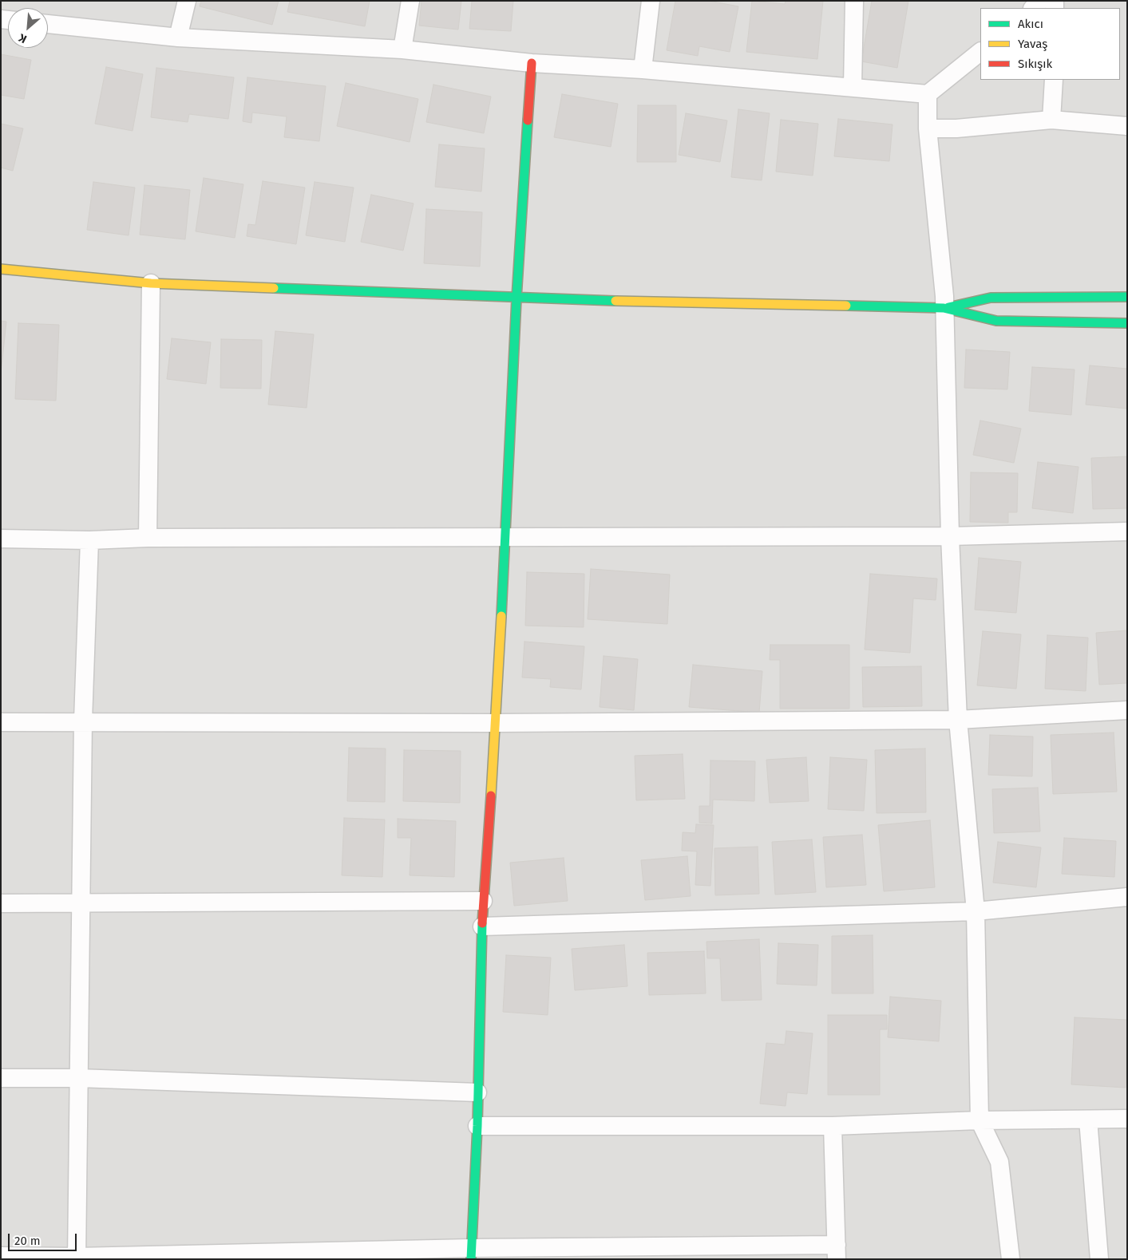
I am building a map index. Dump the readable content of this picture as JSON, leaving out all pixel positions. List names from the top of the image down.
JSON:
{
  "legend": ["Akıcı", "Yavaş", "Sıkışık"],
  "scale_bar": "20 m",
  "north": "bottom left"
}
